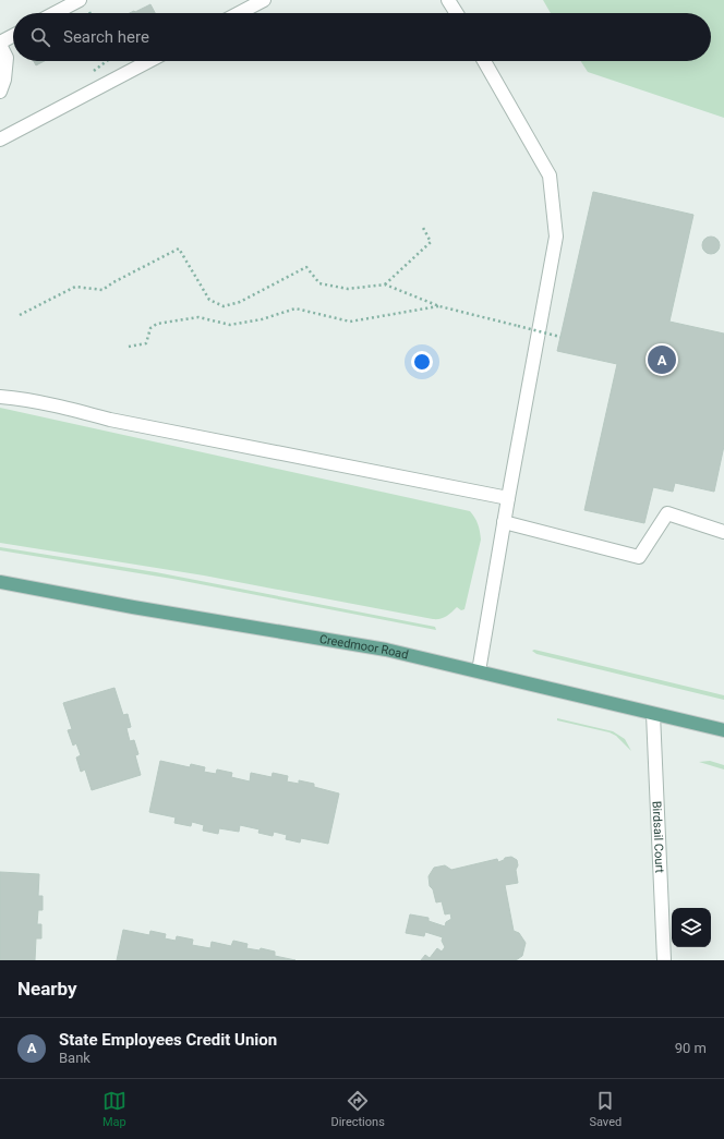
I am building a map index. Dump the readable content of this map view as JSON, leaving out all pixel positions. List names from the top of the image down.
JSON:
{
  "streets": {
    "main road": ["Creedmoor Road"],
    "street": ["Birdsail Court"]
  },
  "crossings": [
    ["Creedmoor Road", "Birdsail Court"]
  ],
  "page": {
    "search": "Search here",
    "pins": "A",
    "heading": "Nearby",
    "list": [
      {
        "mark": "A",
        "name": "State Employees Credit Union",
        "note": "Bank",
        "value": "90 m"
      }
    ],
    "nav": ["Map", "Directions", "Saved"]
  }
}
